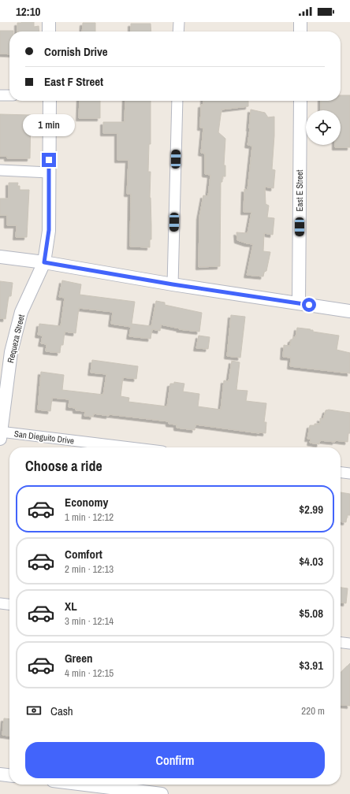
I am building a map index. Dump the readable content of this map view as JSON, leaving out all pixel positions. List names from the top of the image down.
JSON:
{
  "streets": {
    "street": ["East E Street", "Requeza Street", "San Dieguito Drive"]
  },
  "crossings": [
    ["Requeza Street", "San Dieguito Drive"]
  ],
  "page": {
    "status": "12:10",
    "banner": ["Cornish Drive", "East F Street"],
    "bubble": "1 min",
    "heading": "Choose a ride",
    "list": [
      {
        "name": "Economy",
        "note": "1 min · 12:12",
        "value": "$2.99"
      },
      {
        "name": "Comfort",
        "note": "2 min · 12:13",
        "value": "$4.03"
      },
      {
        "name": "XL",
        "note": "3 min · 12:14",
        "value": "$5.08"
      },
      {
        "name": "Green",
        "note": "4 min · 12:15",
        "value": "$3.91"
      }
    ],
    "pay": ["Cash", "220 m"],
    "buttons": "Confirm"
  }
}
